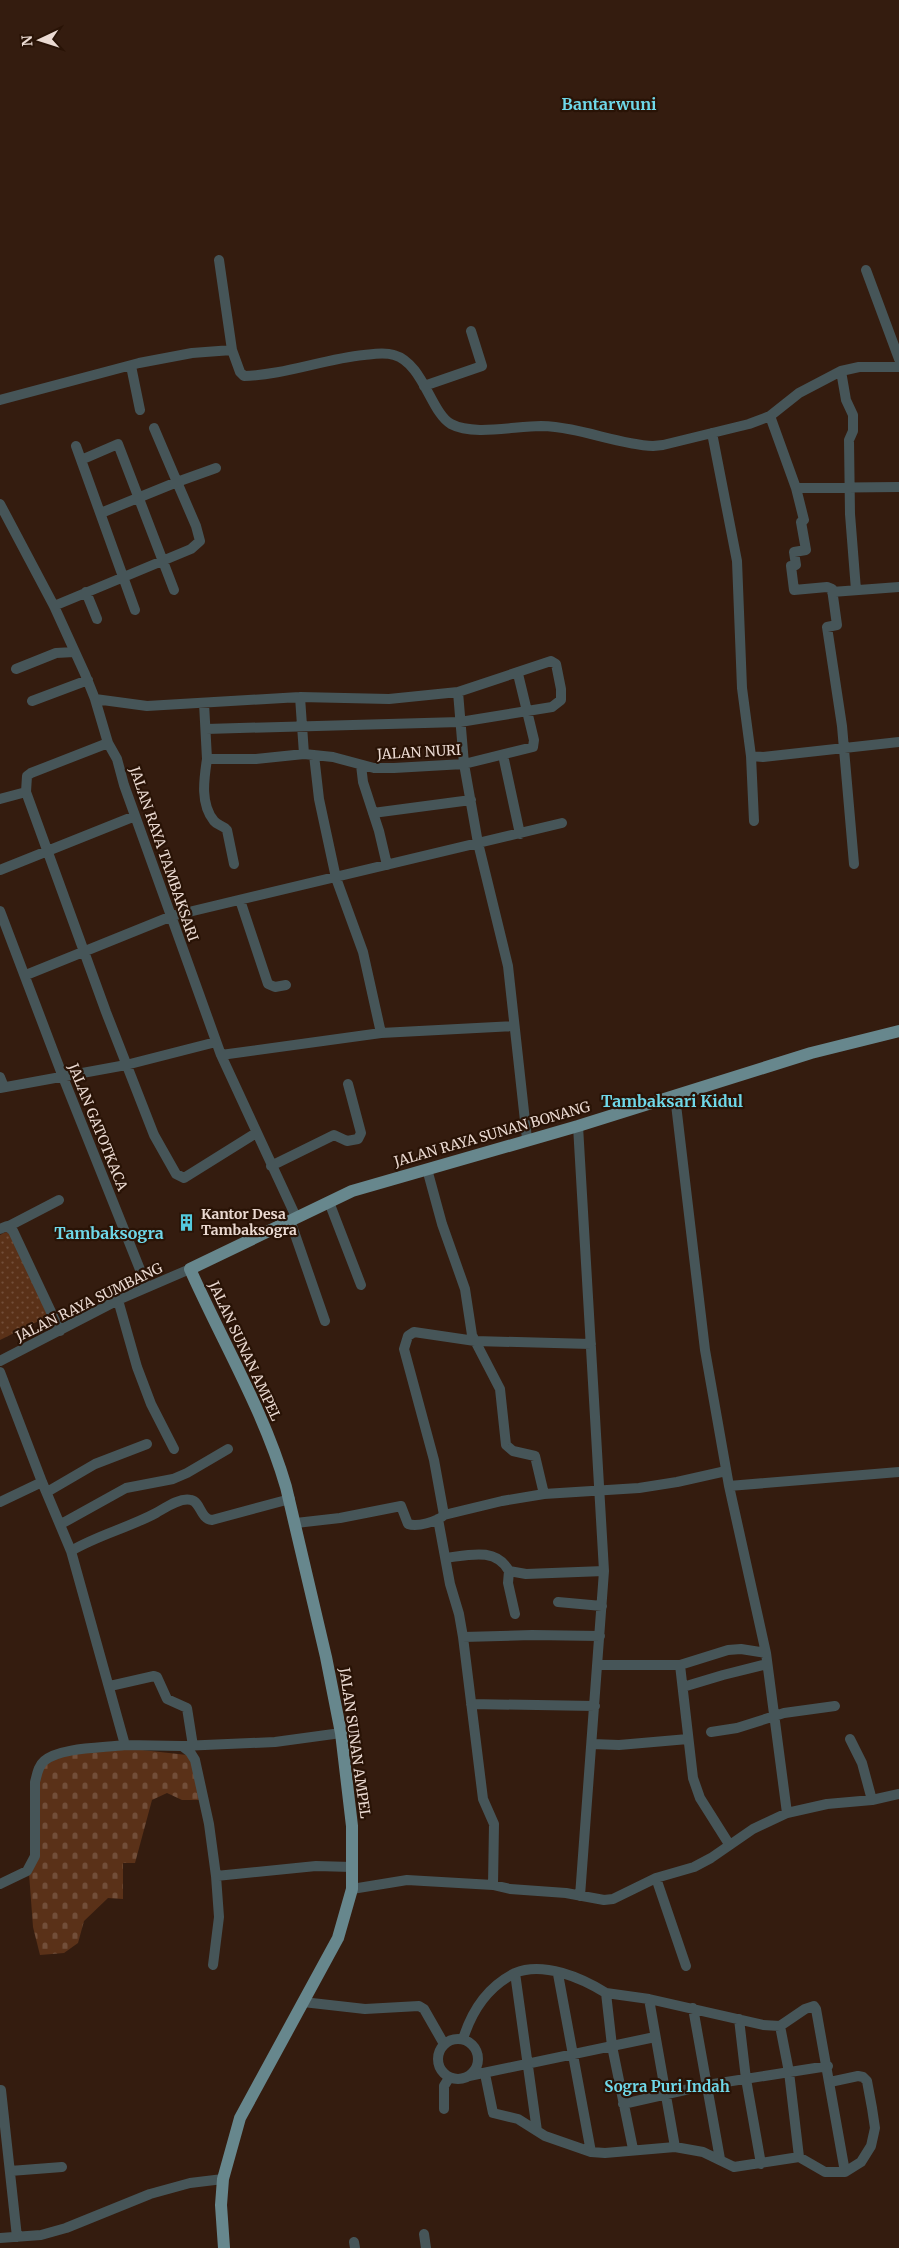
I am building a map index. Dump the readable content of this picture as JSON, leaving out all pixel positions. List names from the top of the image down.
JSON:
{
  "streets": {
    "main road": ["JALAN RAYA SUNAN BONANG", "JALAN SUNAN AMPEL"],
    "street": [
      "JALAN NURI",
      "JALAN RAYA TAMBAKSARI",
      "JALAN GATOTKACA",
      "JALAN RAYA SUMBANG"
    ]
  },
  "crossings": [
    ["JALAN RAYA TAMBAKSARI", "JALAN RAYA SUNAN BONANG"],
    ["JALAN GATOTKACA", "JALAN RAYA SUMBANG"],
    ["JALAN RAYA SUNAN BONANG", "JALAN RAYA SUMBANG"],
    ["JALAN RAYA SUNAN BONANG", "JALAN SUNAN AMPEL"],
    ["JALAN RAYA SUMBANG", "JALAN SUNAN AMPEL"]
  ],
  "districts": [
    "Bantarwuni",
    "Tambaksari Kidul",
    "Tambaksogra",
    "Sogra Puri Indah"
  ],
  "places": {
    "building": ["Kantor Desa Tambaksogra"]
  },
  "north": "left"
}
